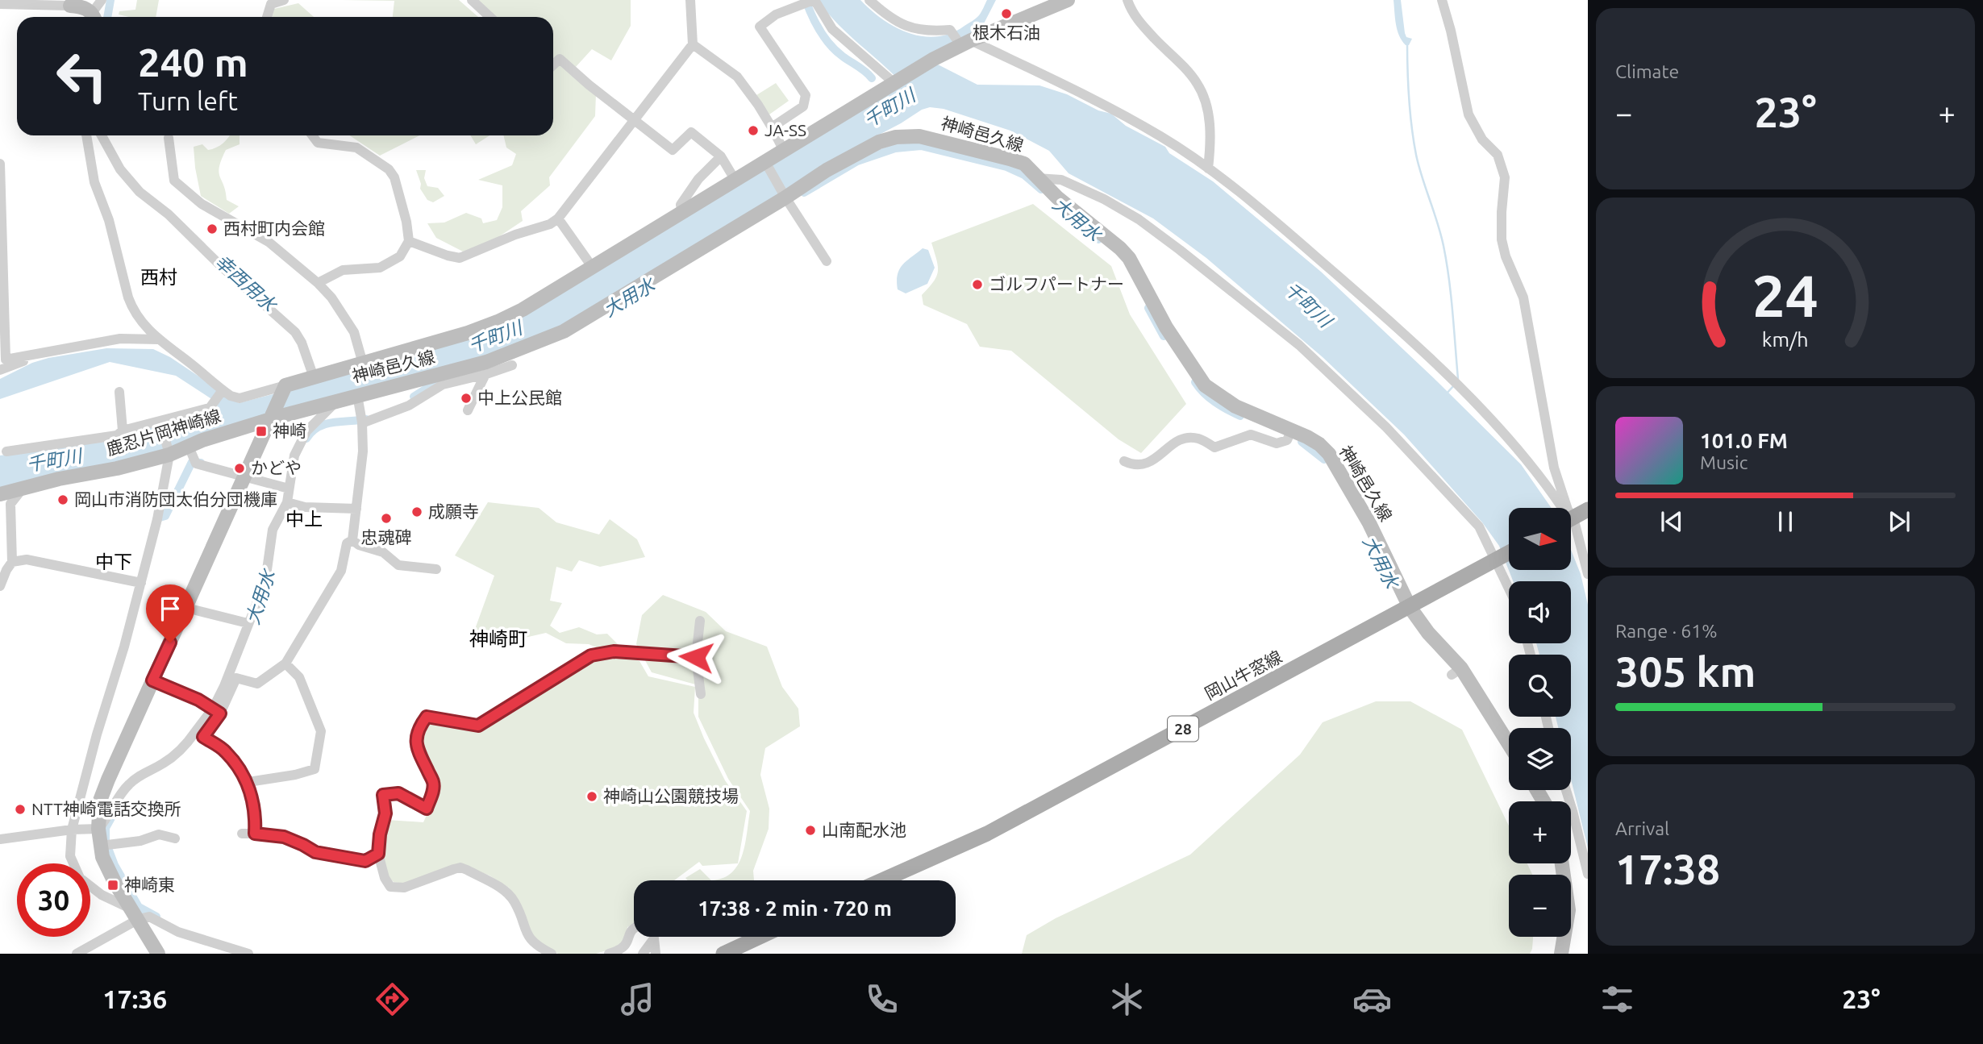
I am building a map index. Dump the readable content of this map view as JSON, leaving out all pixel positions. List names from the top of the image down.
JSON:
{
  "streets": {
    "main road": [
      "神崎邑久線",
      "鹿忍片岡神崎線",
      "岡山牛窓線",
      "28"
    ]
  },
  "crossings": [
    ["神崎邑久線", "鹿忍片岡神崎線"],
    ["神崎邑久線", "岡山牛窓線"]
  ],
  "districts": [
    "西村",
    "中上",
    "中下",
    "神崎町"
  ],
  "water": ["千町川", "大用水", "幸西用水"],
  "places": {
    "other": [
      "根木石油",
      "JA-SS",
      "西村町内会館",
      "ゴルフパートナー",
      "中上公民館",
      "かどや",
      "岡山市消防団太伯分団機庫",
      "成願寺",
      "忠魂碑",
      "神崎山公園競技場",
      "NTT神崎電話交換所",
      "山南配水池"
    ],
    "transit": ["神崎", "神崎東"]
  },
  "north": "right",
  "page": {
    "tile": [
      "Climate",
      ["Range · 61%", "305 km"],
      ["Arrival", "17:38"]
    ],
    "turn": ["240 m", "Turn left"],
    "heat": ["−", "23°", "+"],
    "song": ["101.0 FM", "Music"],
    "map_buttons": ["+", "−"],
    "limit": "30",
    "trip": "17:38 · 2 min · 720 m",
    "tabs": ["17:36", "23°"],
    "gauge": ["24", "km/h"]
  }
}
